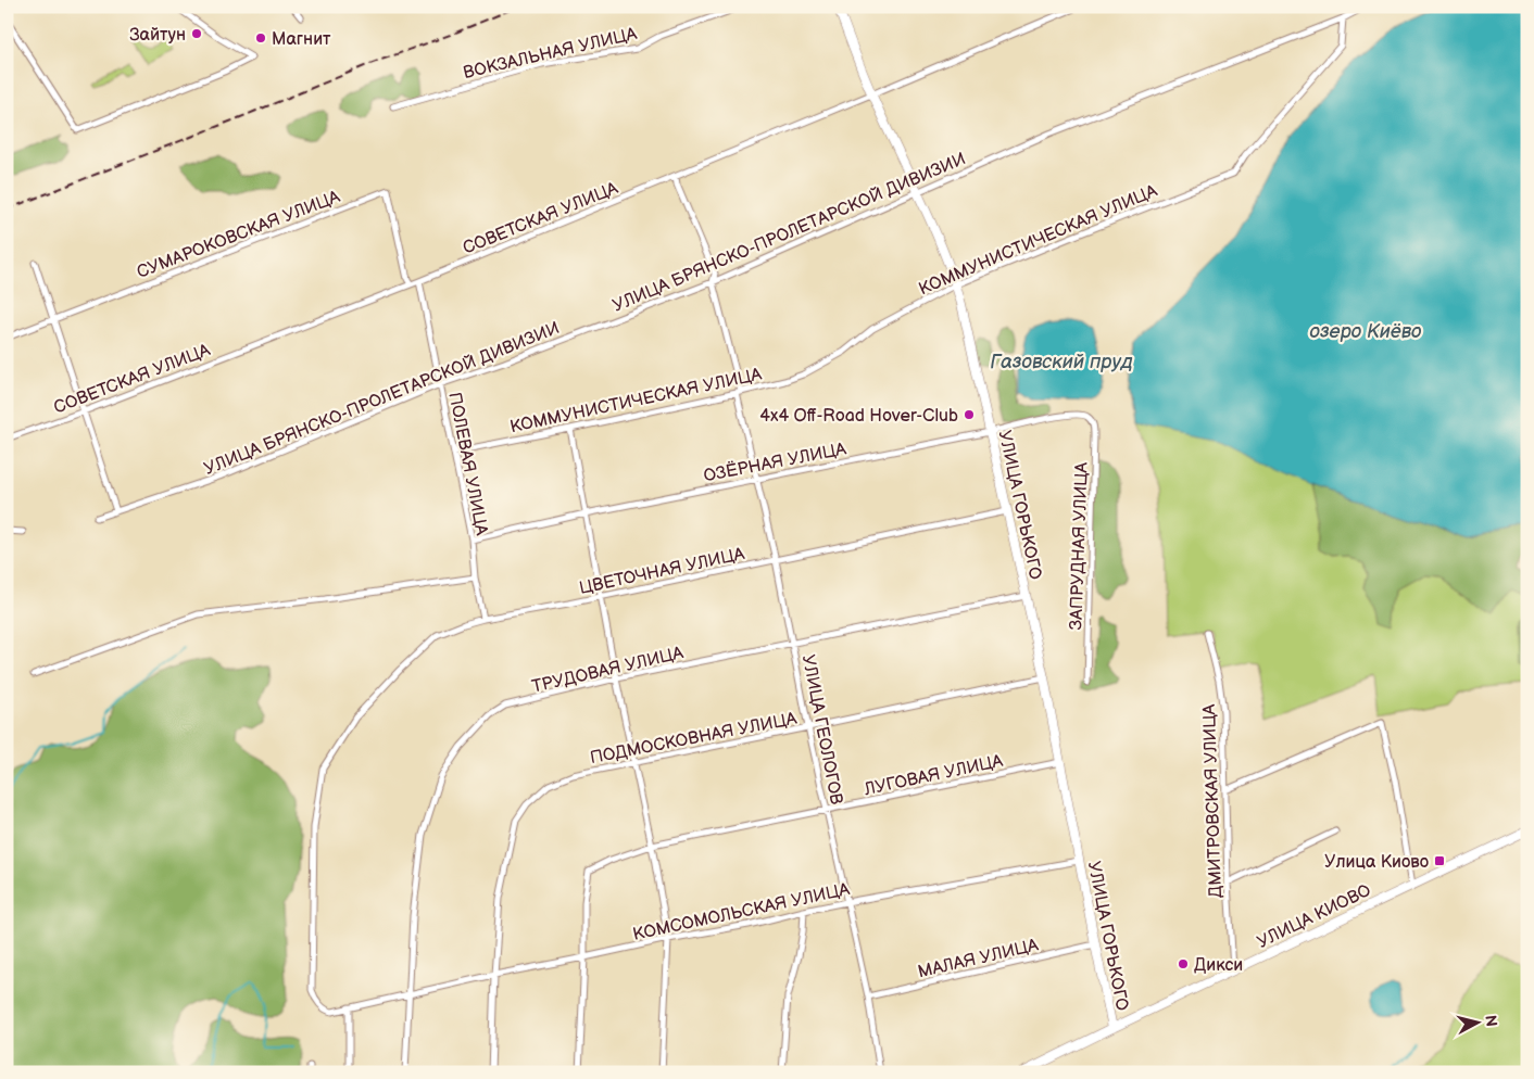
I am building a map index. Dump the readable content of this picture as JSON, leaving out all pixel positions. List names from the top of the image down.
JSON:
{
  "streets": {
    "street": [
      "ВОКЗАЛЬНАЯ УЛИЦА",
      "СОВЕТСКАЯ УЛИЦА",
      "УЛИЦА БРЯНСКО-ПРОЛЕТАРСКОЙ ДИВИЗИИ",
      "СУМАРОКОВСКАЯ УЛИЦА",
      "КОММУНИСТИЧЕСКАЯ УЛИЦА",
      "ОЗЁРНАЯ УЛИЦА",
      "ПОЛЕВАЯ УЛИЦА",
      "УЛИЦА ГОРЬКОГО",
      "ЗАПРУДНАЯ УЛИЦА",
      "ЦВЕТОЧНАЯ УЛИЦА",
      "ТРУДОВАЯ УЛИЦА",
      "УЛИЦА ГЕОЛОГОВ",
      "ПОДМОСКОВНАЯ УЛИЦА",
      "ЛУГОВАЯ УЛИЦА",
      "ДМИТРОВСКАЯ УЛИЦА",
      "КОМСОМОЛЬСКАЯ УЛИЦА",
      "УЛИЦА КИОВО",
      "МАЛАЯ УЛИЦА"
    ]
  },
  "crossings": [
    ["СОВЕТСКАЯ УЛИЦА", "СУМАРОКОВСКАЯ УЛИЦА"],
    ["СОВЕТСКАЯ УЛИЦА", "ПОЛЕВАЯ УЛИЦА"],
    ["СОВЕТСКАЯ УЛИЦА", "УЛИЦА ГОРЬКОГО"],
    ["СОВЕТСКАЯ УЛИЦА", "УЛИЦА ГЕОЛОГОВ"],
    ["УЛИЦА БРЯНСКО-ПРОЛЕТАРСКОЙ ДИВИЗИИ", "КОММУНИСТИЧЕСКАЯ УЛИЦА"],
    ["УЛИЦА БРЯНСКО-ПРОЛЕТАРСКОЙ ДИВИЗИИ", "ПОЛЕВАЯ УЛИЦА"],
    ["УЛИЦА БРЯНСКО-ПРОЛЕТАРСКОЙ ДИВИЗИИ", "УЛИЦА ГОРЬКОГО"],
    ["УЛИЦА БРЯНСКО-ПРОЛЕТАРСКОЙ ДИВИЗИИ", "УЛИЦА ГЕОЛОГОВ"],
    ["КОММУНИСТИЧЕСКАЯ УЛИЦА", "ПОЛЕВАЯ УЛИЦА"],
    ["КОММУНИСТИЧЕСКАЯ УЛИЦА", "УЛИЦА ГОРЬКОГО"],
    ["КОММУНИСТИЧЕСКАЯ УЛИЦА", "УЛИЦА ГЕОЛОГОВ"],
    ["ОЗЁРНАЯ УЛИЦА", "ПОЛЕВАЯ УЛИЦА"],
    ["ОЗЁРНАЯ УЛИЦА", "УЛИЦА ГОРЬКОГО"],
    ["ОЗЁРНАЯ УЛИЦА", "ЗАПРУДНАЯ УЛИЦА"],
    ["ОЗЁРНАЯ УЛИЦА", "УЛИЦА ГЕОЛОГОВ"],
    ["ПОЛЕВАЯ УЛИЦА", "ЦВЕТОЧНАЯ УЛИЦА"],
    ["УЛИЦА ГОРЬКОГО", "ЦВЕТОЧНАЯ УЛИЦА"],
    ["УЛИЦА ГОРЬКОГО", "ТРУДОВАЯ УЛИЦА"],
    ["УЛИЦА ГОРЬКОГО", "ПОДМОСКОВНАЯ УЛИЦА"],
    ["УЛИЦА ГОРЬКОГО", "ЛУГОВАЯ УЛИЦА"],
    ["УЛИЦА ГОРЬКОГО", "КОМСОМОЛЬСКАЯ УЛИЦА"],
    ["УЛИЦА ГОРЬКОГО", "УЛИЦА КИОВО"],
    ["УЛИЦА ГОРЬКОГО", "МАЛАЯ УЛИЦА"],
    ["ЦВЕТОЧНАЯ УЛИЦА", "УЛИЦА ГЕОЛОГОВ"],
    ["ЦВЕТОЧНАЯ УЛИЦА", "КОМСОМОЛЬСКАЯ УЛИЦА"],
    ["ТРУДОВАЯ УЛИЦА", "УЛИЦА ГЕОЛОГОВ"],
    ["ТРУДОВАЯ УЛИЦА", "КОМСОМОЛЬСКАЯ УЛИЦА"],
    ["УЛИЦА ГЕОЛОГОВ", "ПОДМОСКОВНАЯ УЛИЦА"],
    ["УЛИЦА ГЕОЛОГОВ", "ЛУГОВАЯ УЛИЦА"],
    ["УЛИЦА ГЕОЛОГОВ", "КОМСОМОЛЬСКАЯ УЛИЦА"],
    ["УЛИЦА ГЕОЛОГОВ", "МАЛАЯ УЛИЦА"],
    ["ПОДМОСКОВНАЯ УЛИЦА", "КОМСОМОЛЬСКАЯ УЛИЦА"],
    ["ЛУГОВАЯ УЛИЦА", "КОМСОМОЛЬСКАЯ УЛИЦА"],
    ["ДМИТРОВСКАЯ УЛИЦА", "УЛИЦА КИОВО"]
  ],
  "water": ["озеро Киёво", "Газовский пруд"],
  "places": {
    "other": [
      "Зайтун",
      "Магнит",
      "4x4 Off-Road Hover-Club",
      "Дикси"
    ],
    "transit": ["Улица Киово"]
  },
  "north": "right"
}
